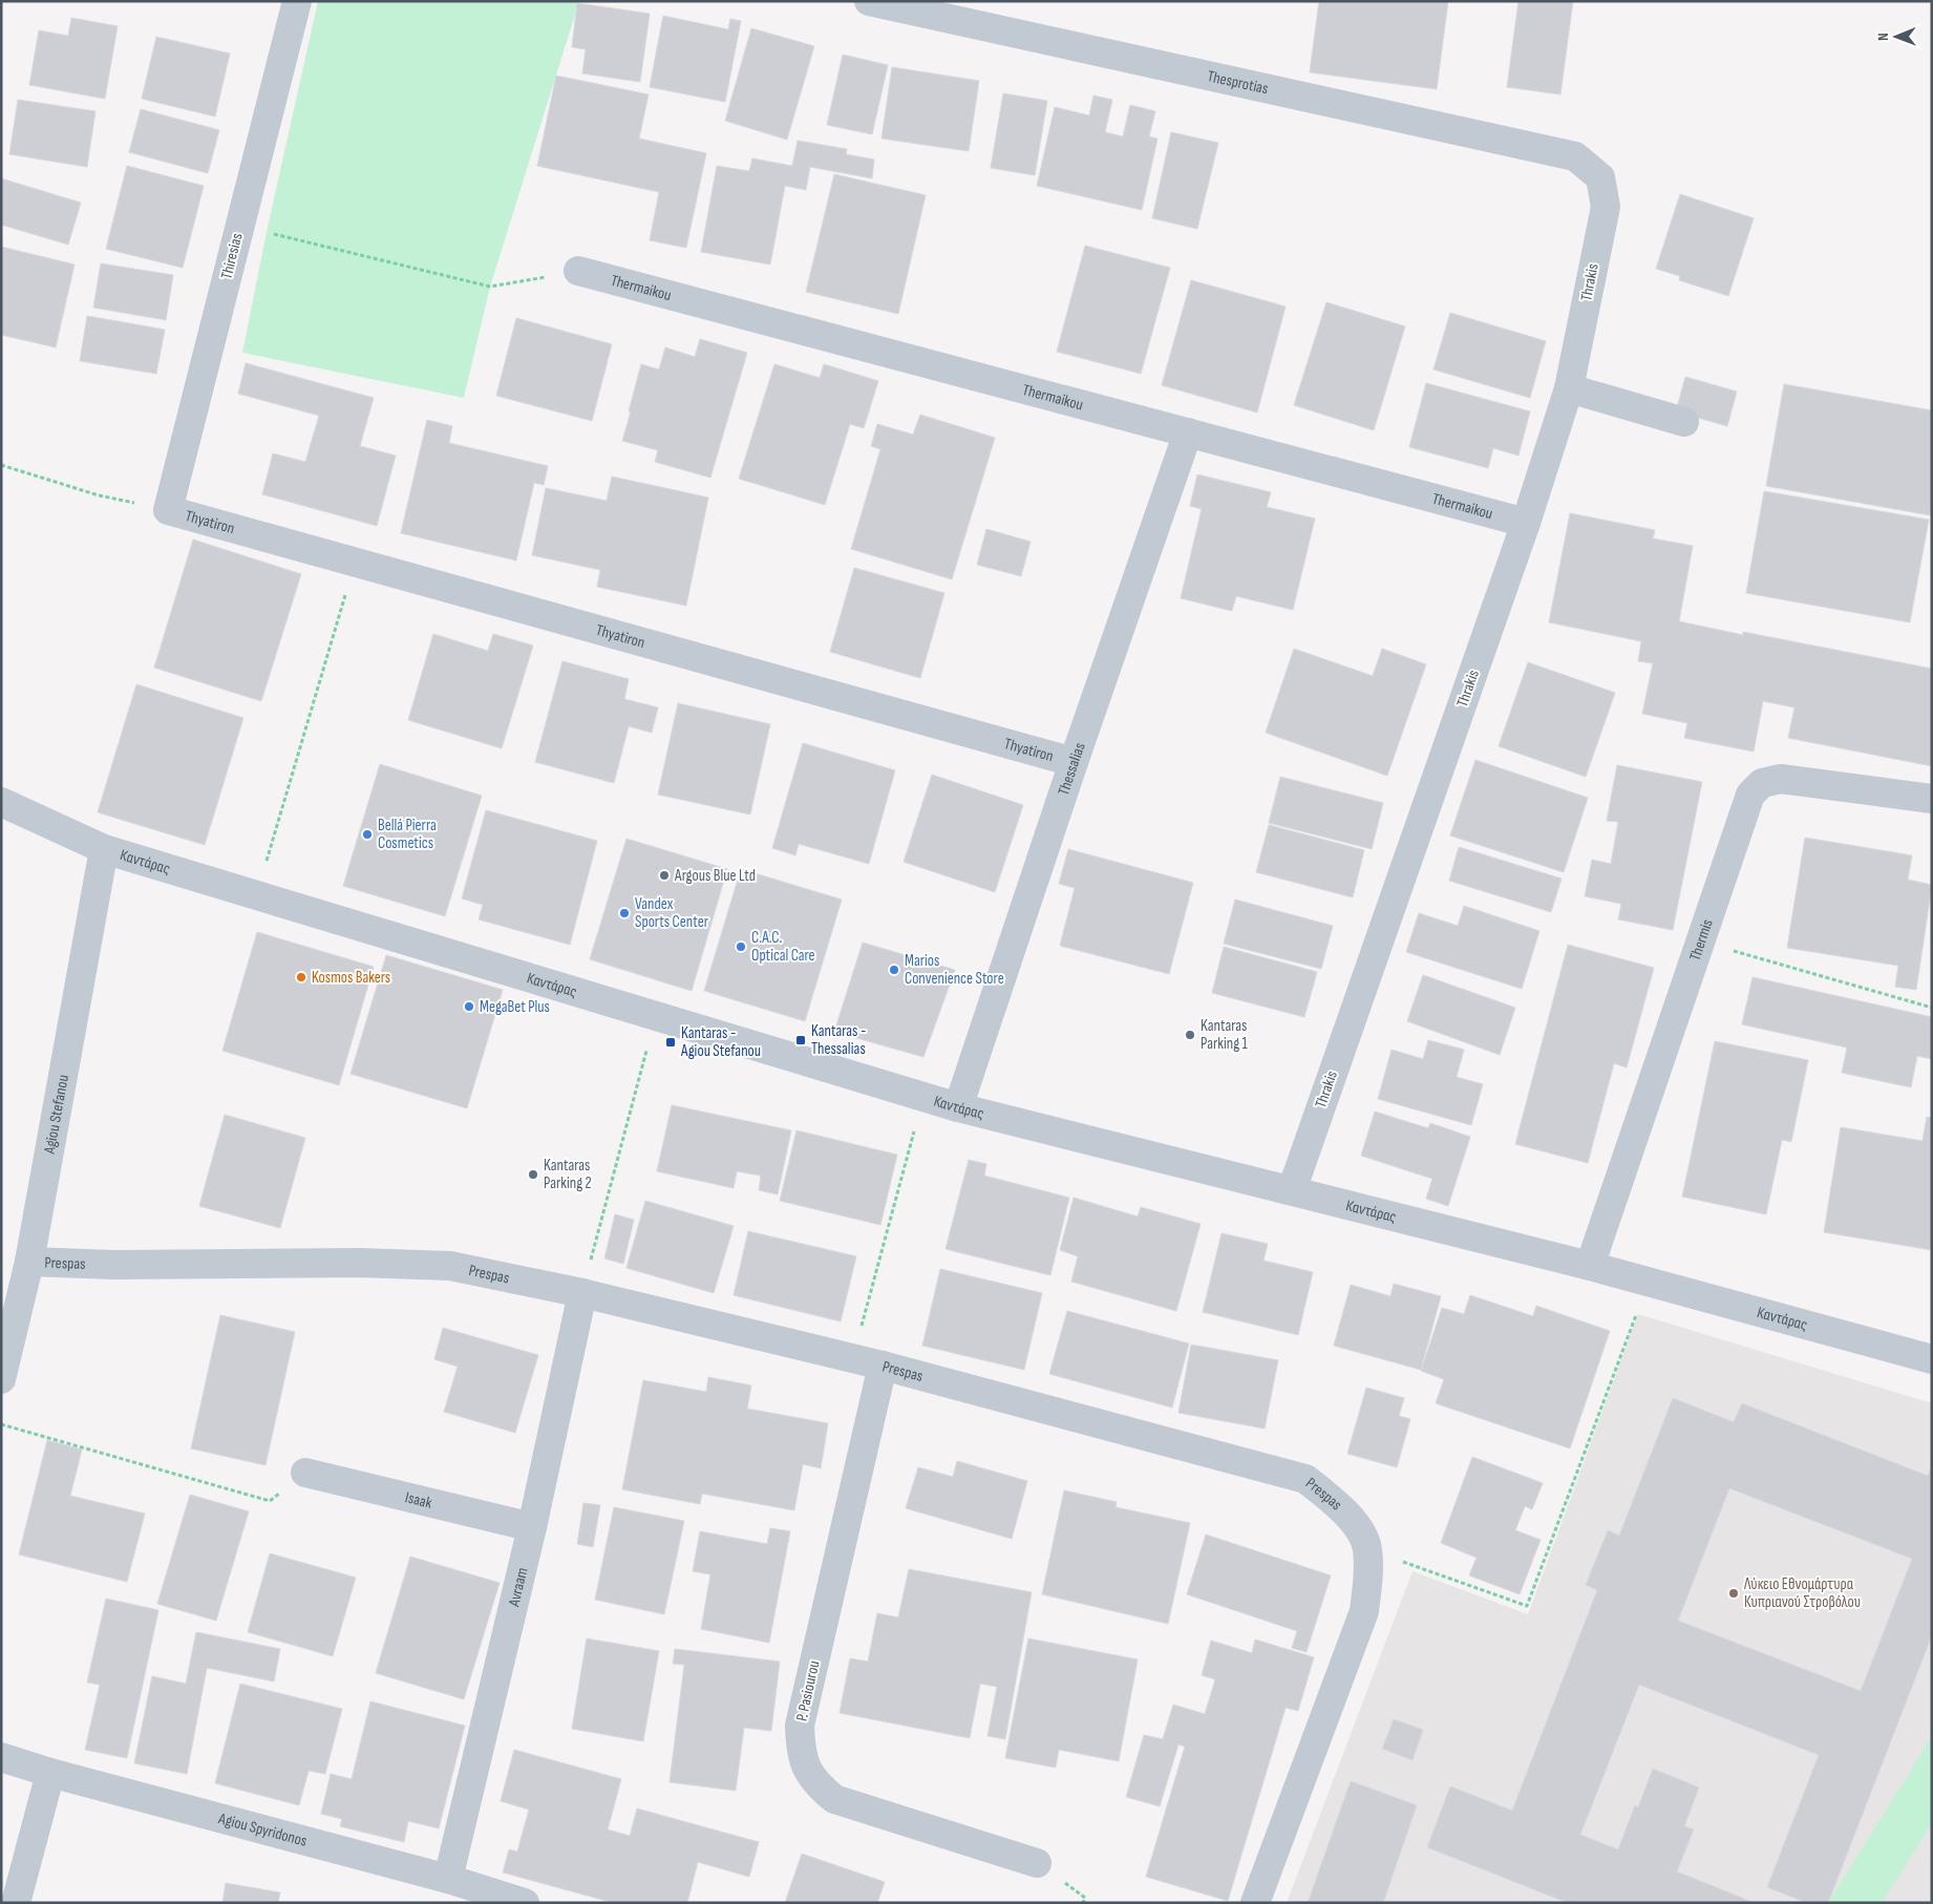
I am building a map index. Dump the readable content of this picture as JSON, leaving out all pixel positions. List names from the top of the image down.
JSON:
{
  "streets": {
    "street": [
      "Thesprotias",
      "Thiresias",
      "Thrakis",
      "Thermaikou",
      "Thyatiron",
      "Thessalias",
      "Καντάρας",
      "Thermis",
      "Agiou Stefanou",
      "Prespas",
      "Isaak",
      "Avraam",
      "P. Pasiourou",
      "Agiou Spyridonos"
    ]
  },
  "crossings": [
    ["Thesprotias", "Thrakis"],
    ["Thiresias", "Thyatiron"],
    ["Thrakis", "Thermaikou"],
    ["Thrakis", "Καντάρας"],
    ["Thermaikou", "Thessalias"],
    ["Thyatiron", "Thessalias"],
    ["Thessalias", "Καντάρας"],
    ["Καντάρας", "Thermis"],
    ["Καντάρας", "Agiou Stefanou"],
    ["Agiou Stefanou", "Prespas"],
    ["Prespas", "Avraam"],
    ["Prespas", "P. Pasiourou"],
    ["Isaak", "Avraam"],
    ["Avraam", "Agiou Spyridonos"]
  ],
  "places": {
    "other": [
      "Bellá Pierra Cosmetics",
      "Argous Blue Ltd",
      "Vandex Sports Center",
      "C.A.C. Optical Care",
      "Marios Convenience Store",
      "Kosmos Bakers",
      "MegaBet Plus",
      "Kantaras Parking 1",
      "Kantaras Parking 2",
      "Λύκειο Εθνομάρτυρα Κυπριανού Στροβόλου"
    ],
    "transit": ["Kantaras - Thessalias", "Kantaras - Agiou Stefanou"]
  },
  "north": "left"
}
